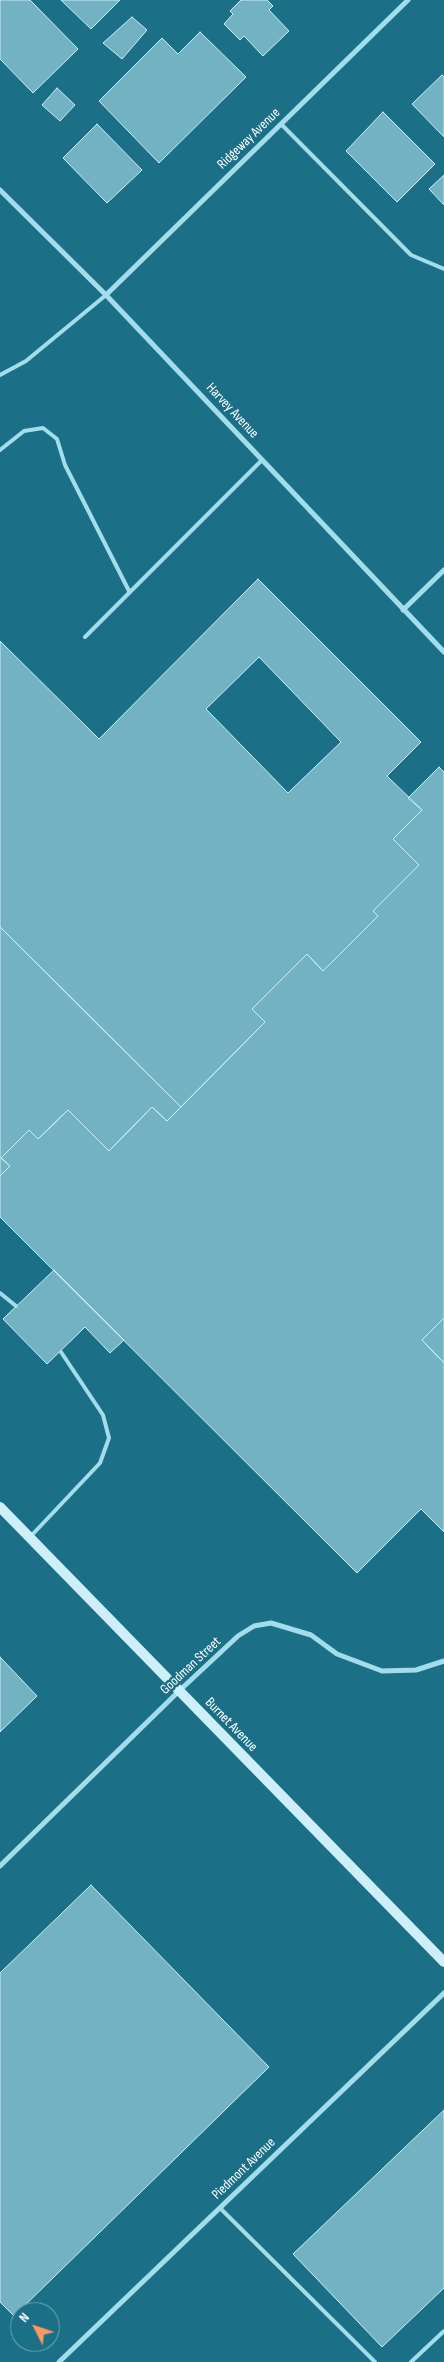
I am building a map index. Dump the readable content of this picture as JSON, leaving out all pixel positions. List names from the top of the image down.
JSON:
{
  "streets": {
    "street": [
      "Ridgeway Avenue",
      "Harvey Avenue",
      "Goodman Street",
      "Burnet Avenue",
      "Piedmont Avenue"
    ]
  },
  "crossings": [
    ["Ridgeway Avenue", "Harvey Avenue"],
    ["Goodman Street", "Burnet Avenue"]
  ],
  "north": "top left"
}
